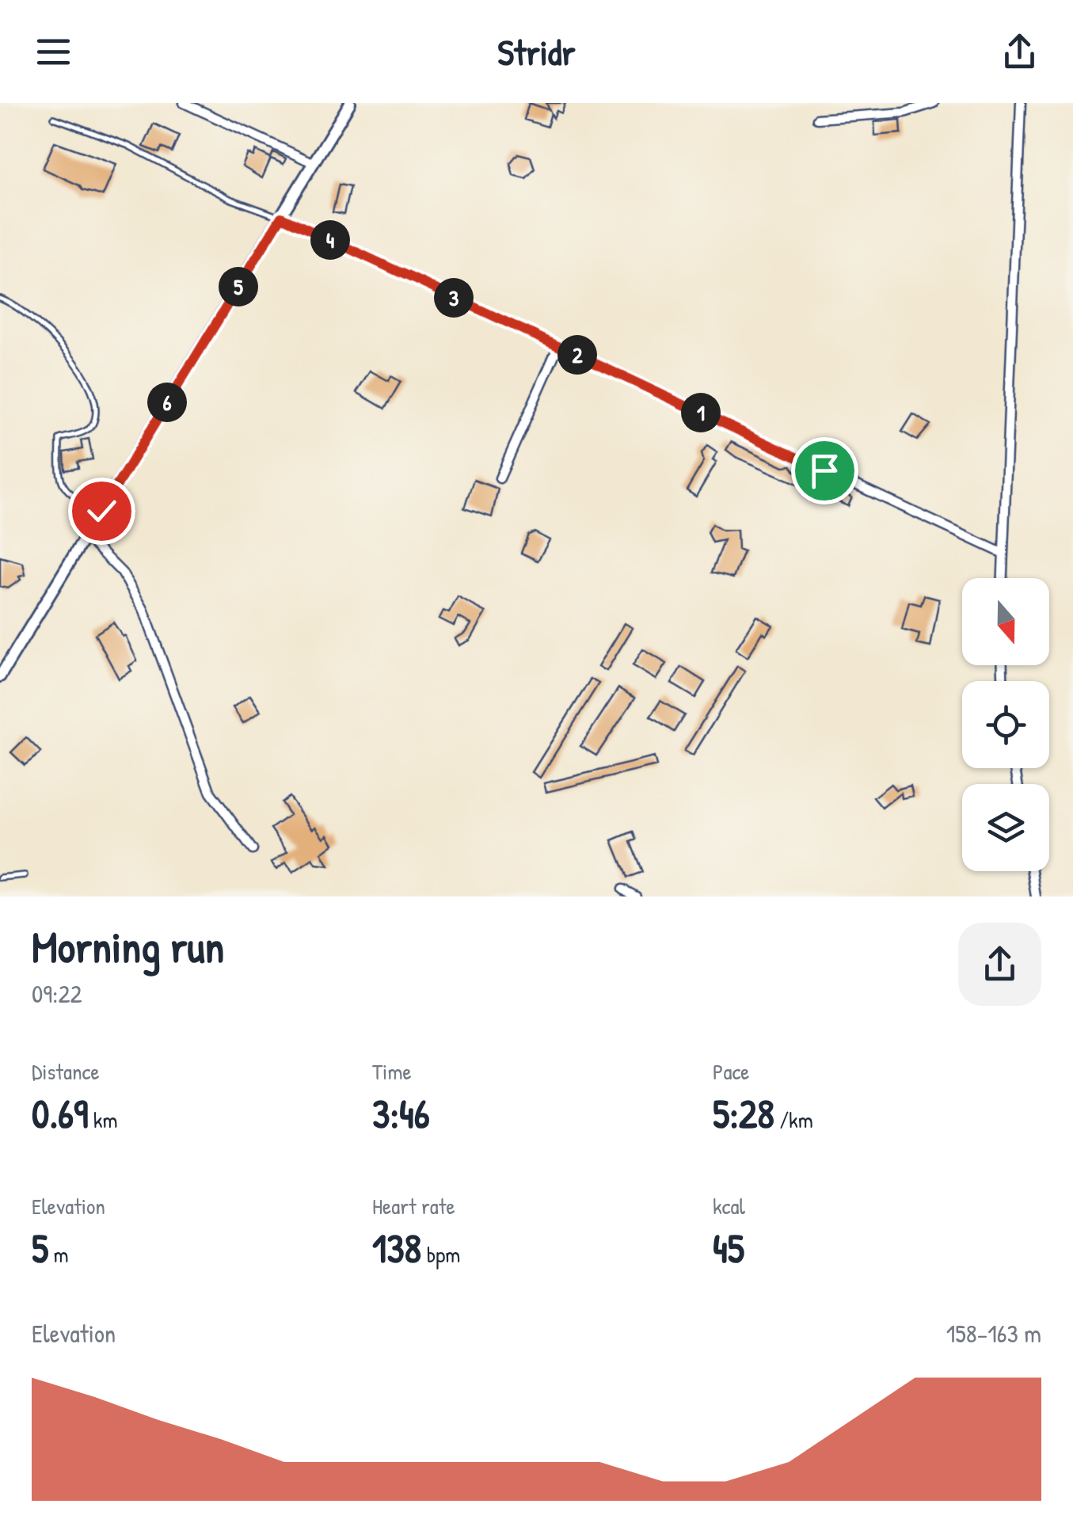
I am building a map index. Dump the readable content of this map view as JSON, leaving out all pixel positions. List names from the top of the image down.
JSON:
{
  "north": "bottom",
  "page": {
    "header": "Stridr",
    "pins": [
      "4",
      "5",
      "3",
      "2",
      "6",
      "1"
    ],
    "heading": ["Morning run", "09:22"],
    "stats": [
      ["Distance", "0.69 km"],
      ["Time", "3:46"],
      ["Pace", "5:28 /km"],
      ["Elevation", "5 m"],
      ["Heart rate", "138 bpm"],
      ["kcal", "45"]
    ],
    "chart": ["Elevation", "158–163 m"]
  }
}
